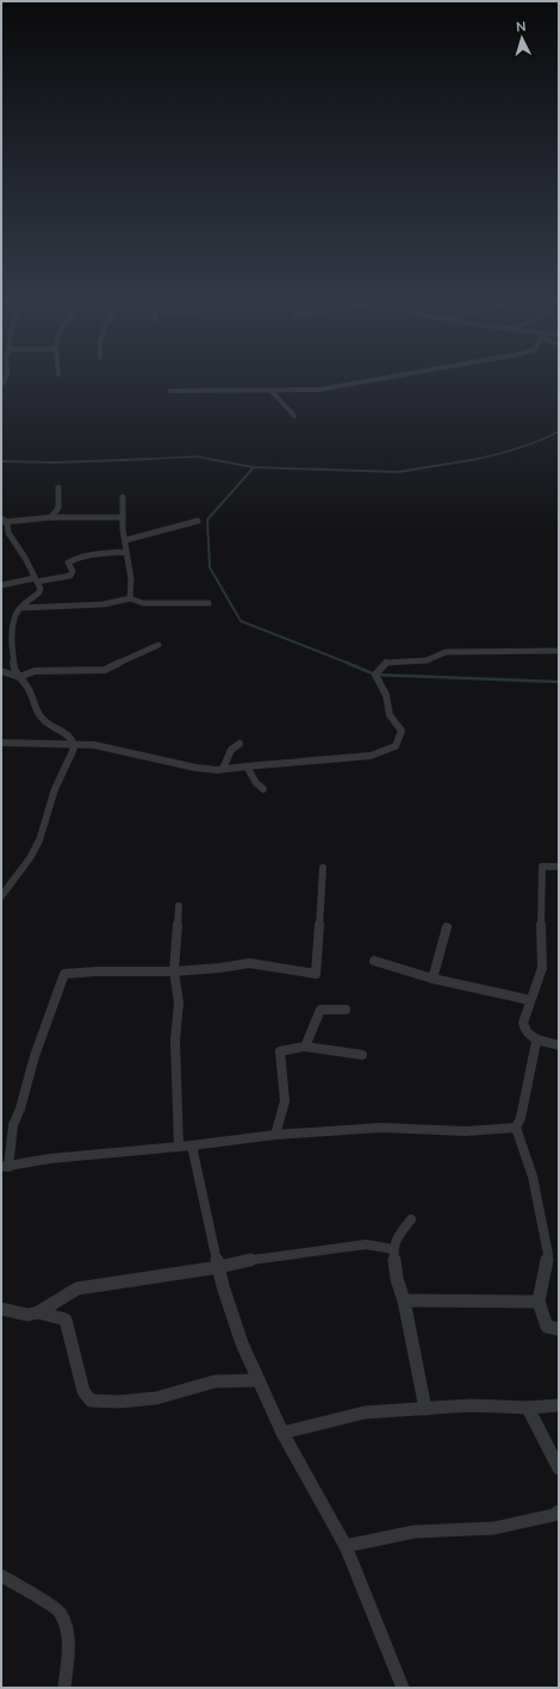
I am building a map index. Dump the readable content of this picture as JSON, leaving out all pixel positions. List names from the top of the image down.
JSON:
{
  "north": "top"
}
